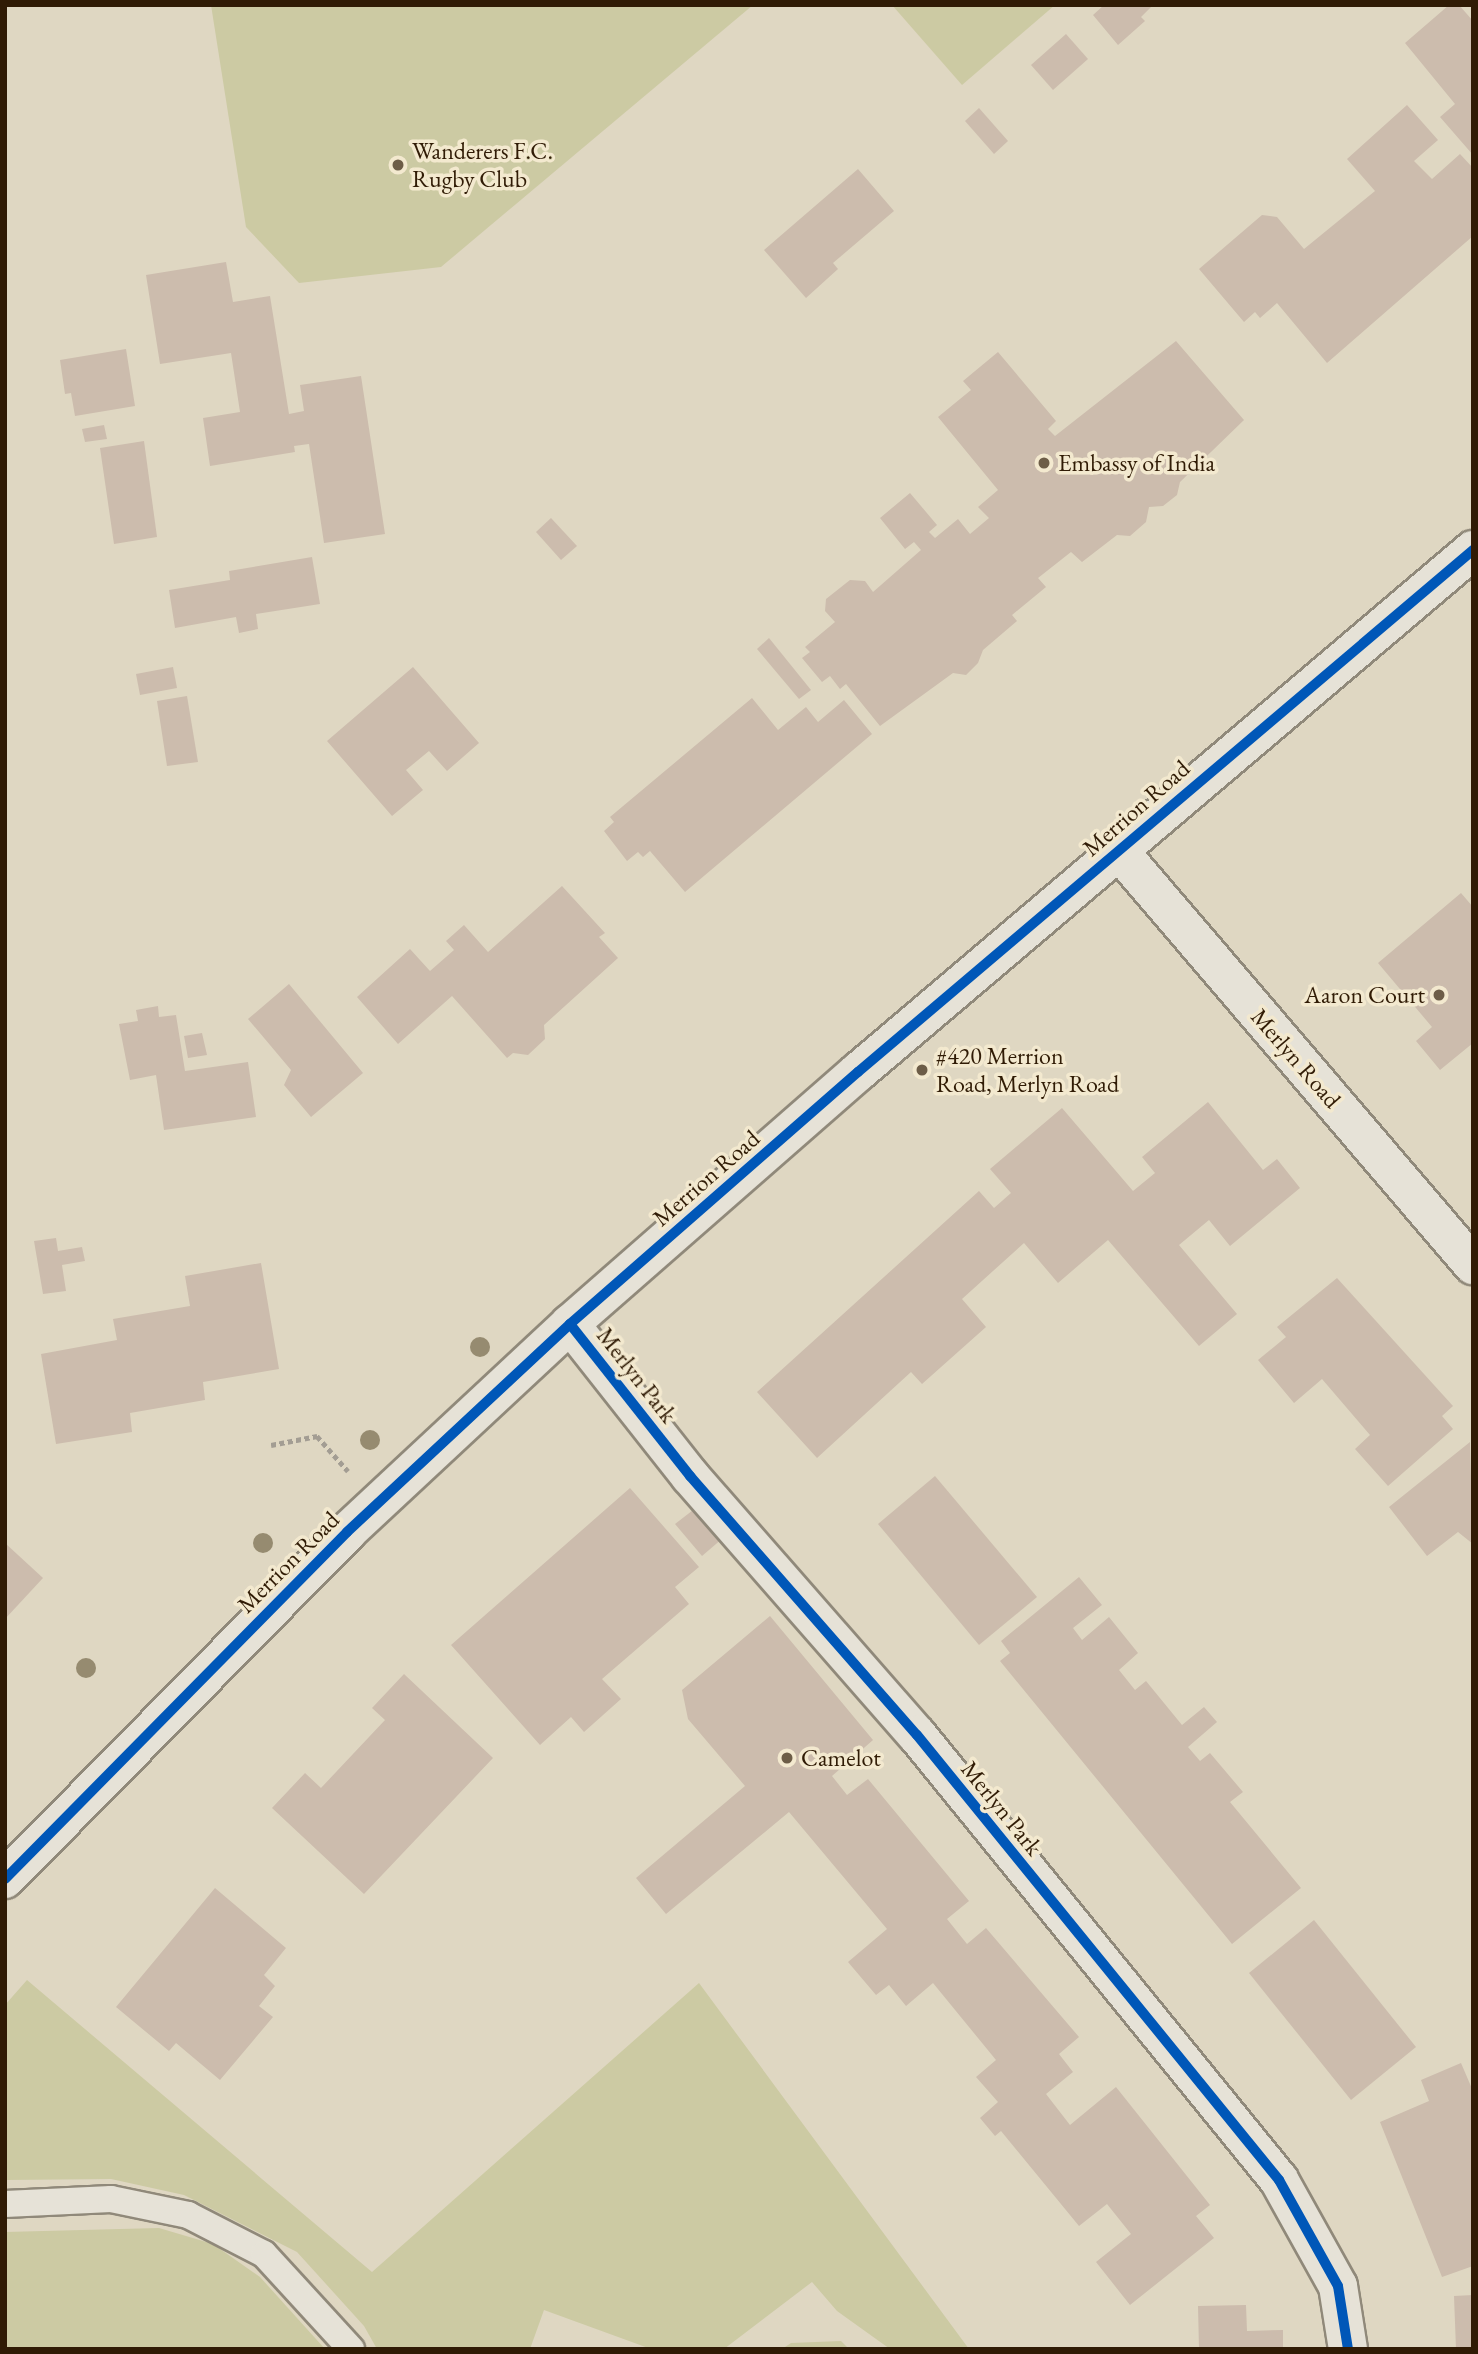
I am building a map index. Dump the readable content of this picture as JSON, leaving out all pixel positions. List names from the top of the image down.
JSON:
{
  "streets": {
    "main road": ["Merrion Road", "Merlyn Road", "Merlyn Park"]
  },
  "crossings": [
    ["Merrion Road", "Merlyn Road"],
    ["Merrion Road", "Merlyn Park"]
  ],
  "places": [
    "Wanderers F.C. Rugby Club",
    "Embassy of India",
    "Aaron Court",
    "#420 Merrion Road, Merlyn Road",
    "Camelot"
  ]
}
